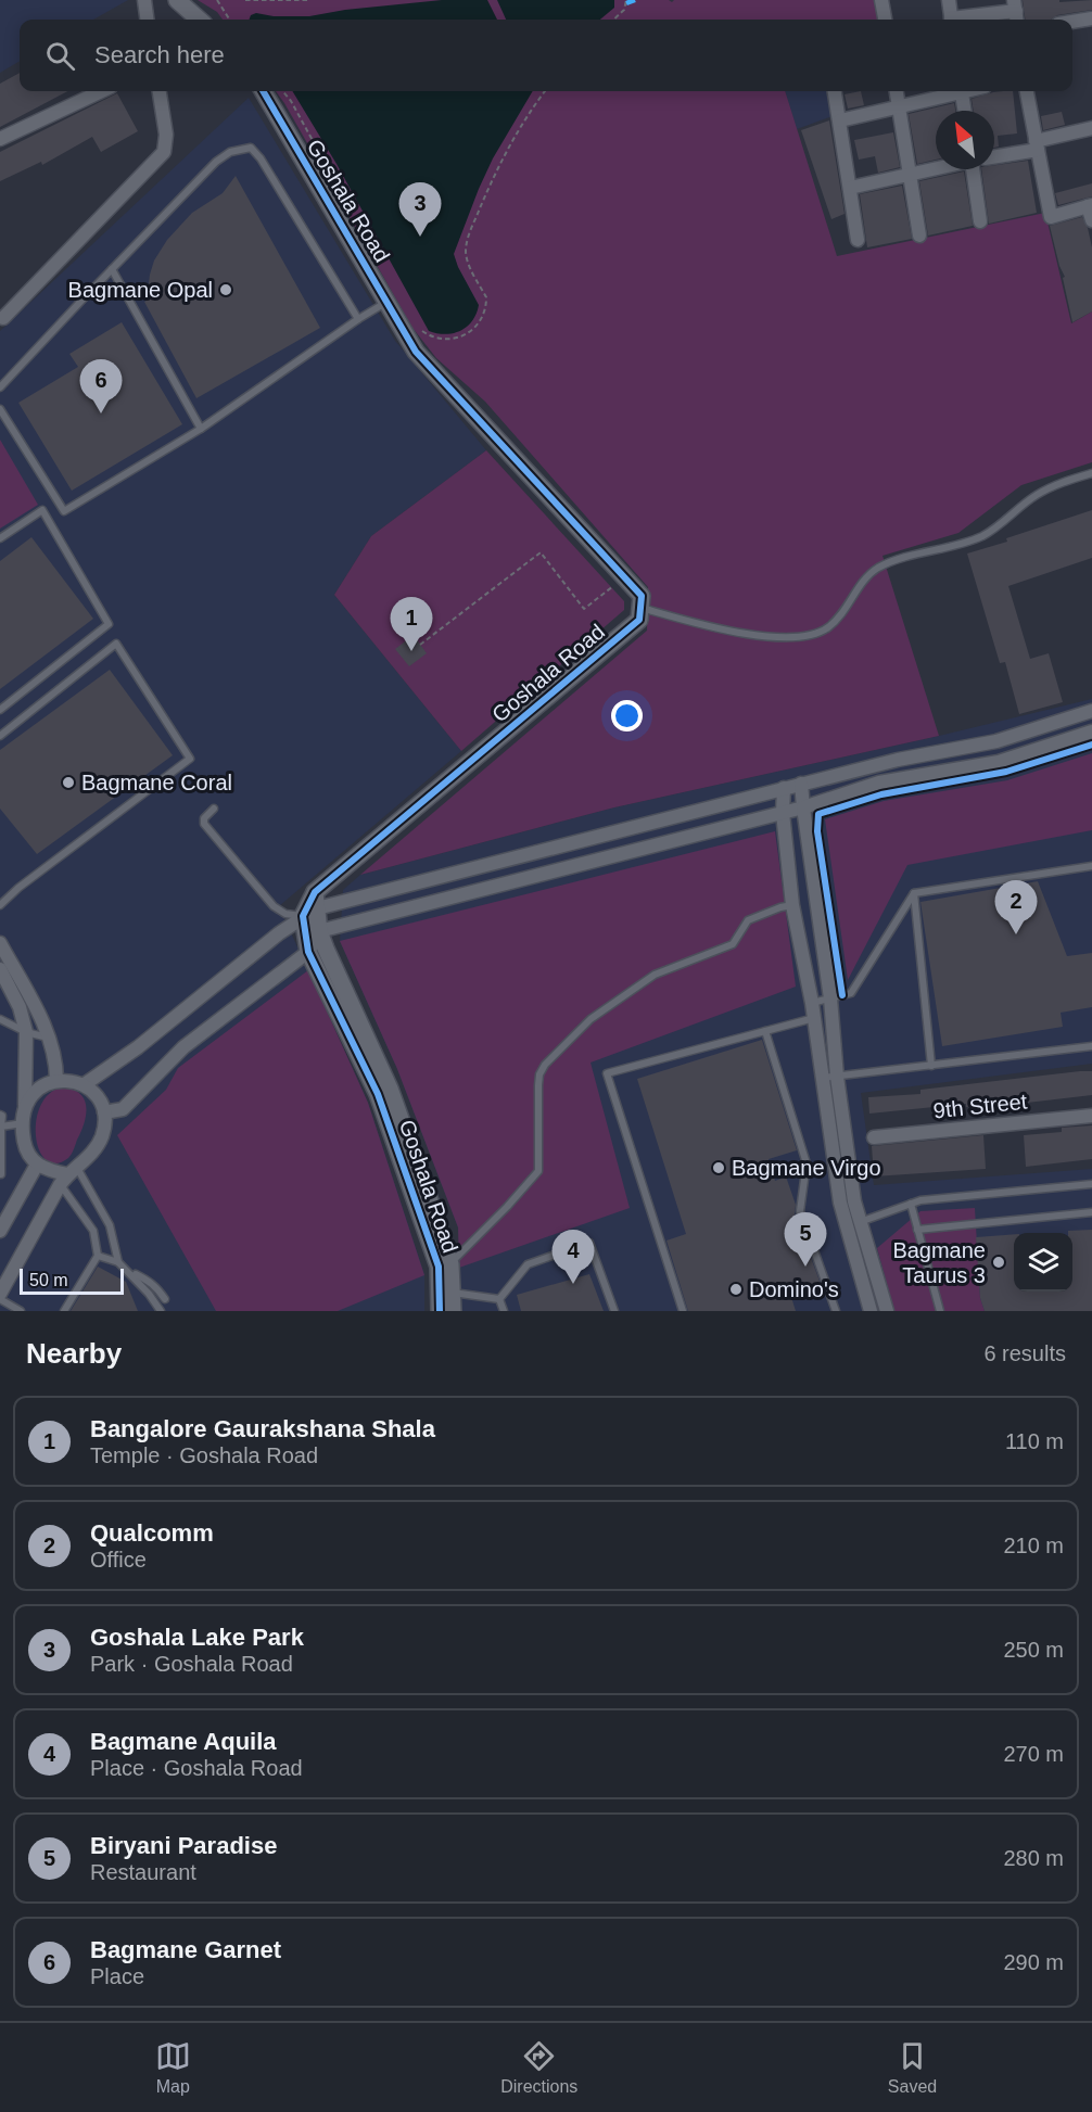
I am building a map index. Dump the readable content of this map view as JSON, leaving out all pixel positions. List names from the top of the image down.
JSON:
{
  "streets": {
    "street": ["Goshala Road", "9th Street"]
  },
  "places": [
    "Bagmane Opal",
    "Bagmane Coral",
    "Bagmane Virgo",
    "Bagmane Taurus 3",
    "Domino's"
  ],
  "scale_bar": "50 m",
  "north": "top left",
  "page": {
    "search": "Search here",
    "pins": [
      "3",
      "6",
      "1",
      "2",
      "5",
      "4"
    ],
    "scale": "50 m",
    "heading": ["Nearby", "6 results"],
    "list": [
      {
        "mark": "1",
        "name": "Bangalore Gaurakshana Shala",
        "note": "Temple · Goshala Road",
        "value": "110 m"
      },
      {
        "mark": "2",
        "name": "Qualcomm",
        "note": "Office",
        "value": "210 m"
      },
      {
        "mark": "3",
        "name": "Goshala Lake Park",
        "note": "Park · Goshala Road",
        "value": "250 m"
      },
      {
        "mark": "4",
        "name": "Bagmane Aquila",
        "note": "Place · Goshala Road",
        "value": "270 m"
      },
      {
        "mark": "5",
        "name": "Biryani Paradise",
        "note": "Restaurant",
        "value": "280 m"
      },
      {
        "mark": "6",
        "name": "Bagmane Garnet",
        "note": "Place",
        "value": "290 m"
      }
    ],
    "nav": ["Map", "Directions", "Saved"]
  }
}
